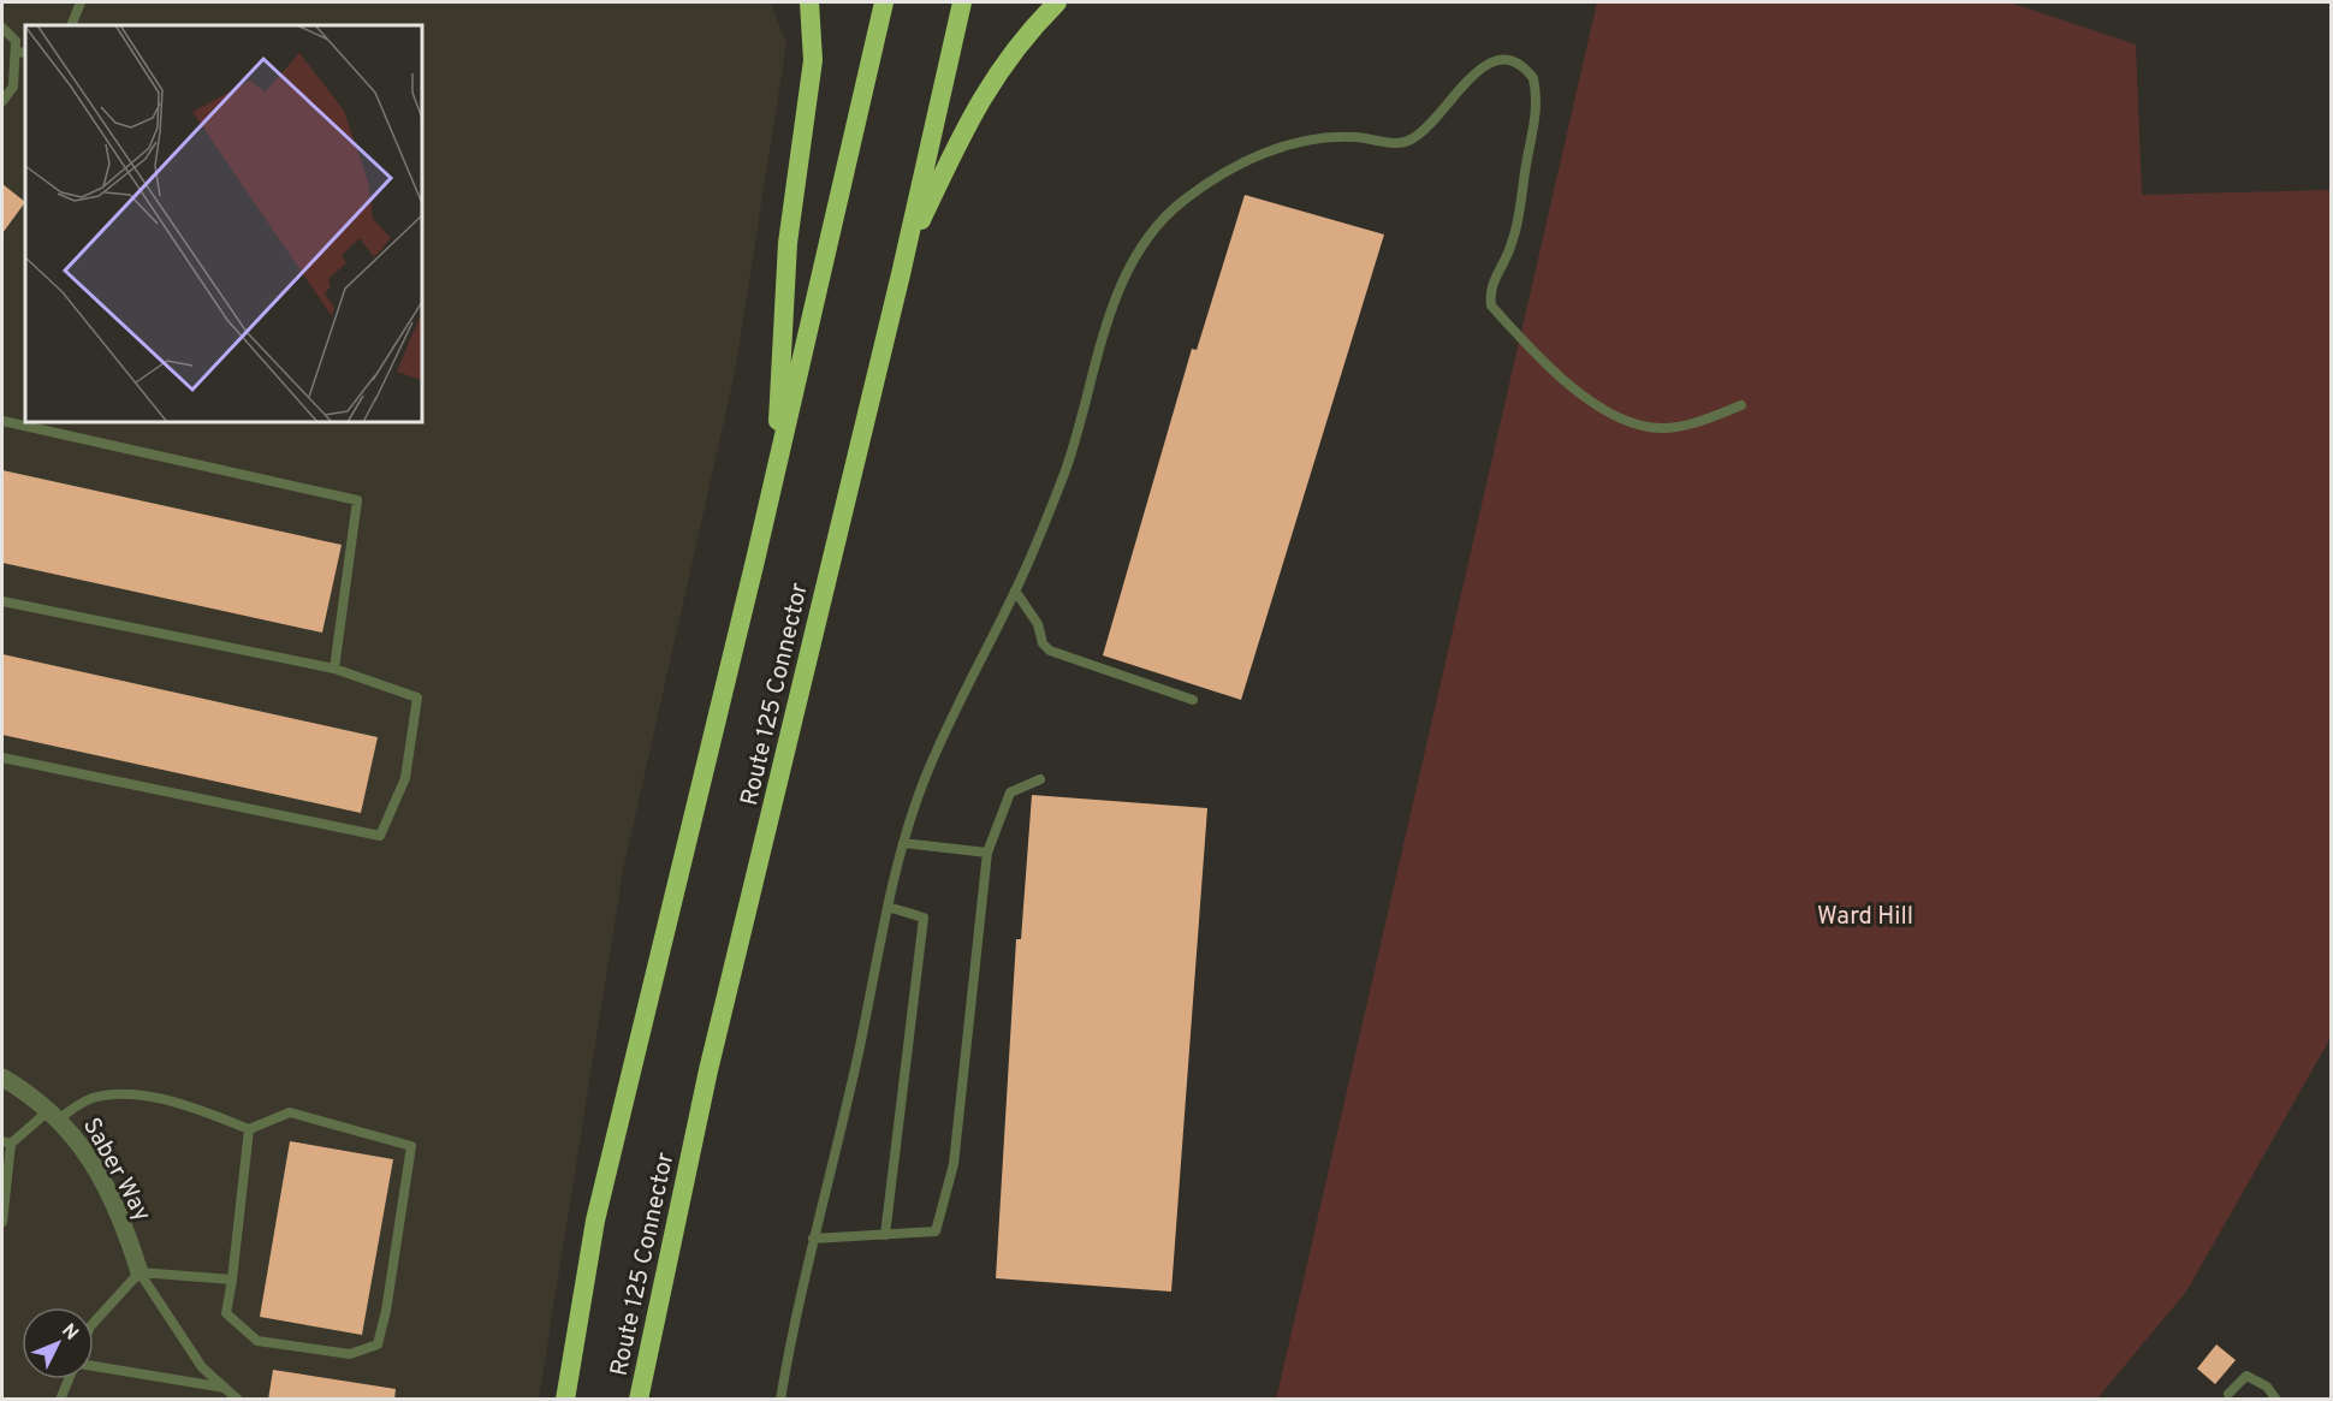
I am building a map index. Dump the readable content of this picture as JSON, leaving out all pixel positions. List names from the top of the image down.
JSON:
{
  "streets": {
    "highway": ["Route 125 Connector"],
    "street": ["Saber Way"]
  },
  "parks": ["Ward Hill"],
  "north": "top right"
}
